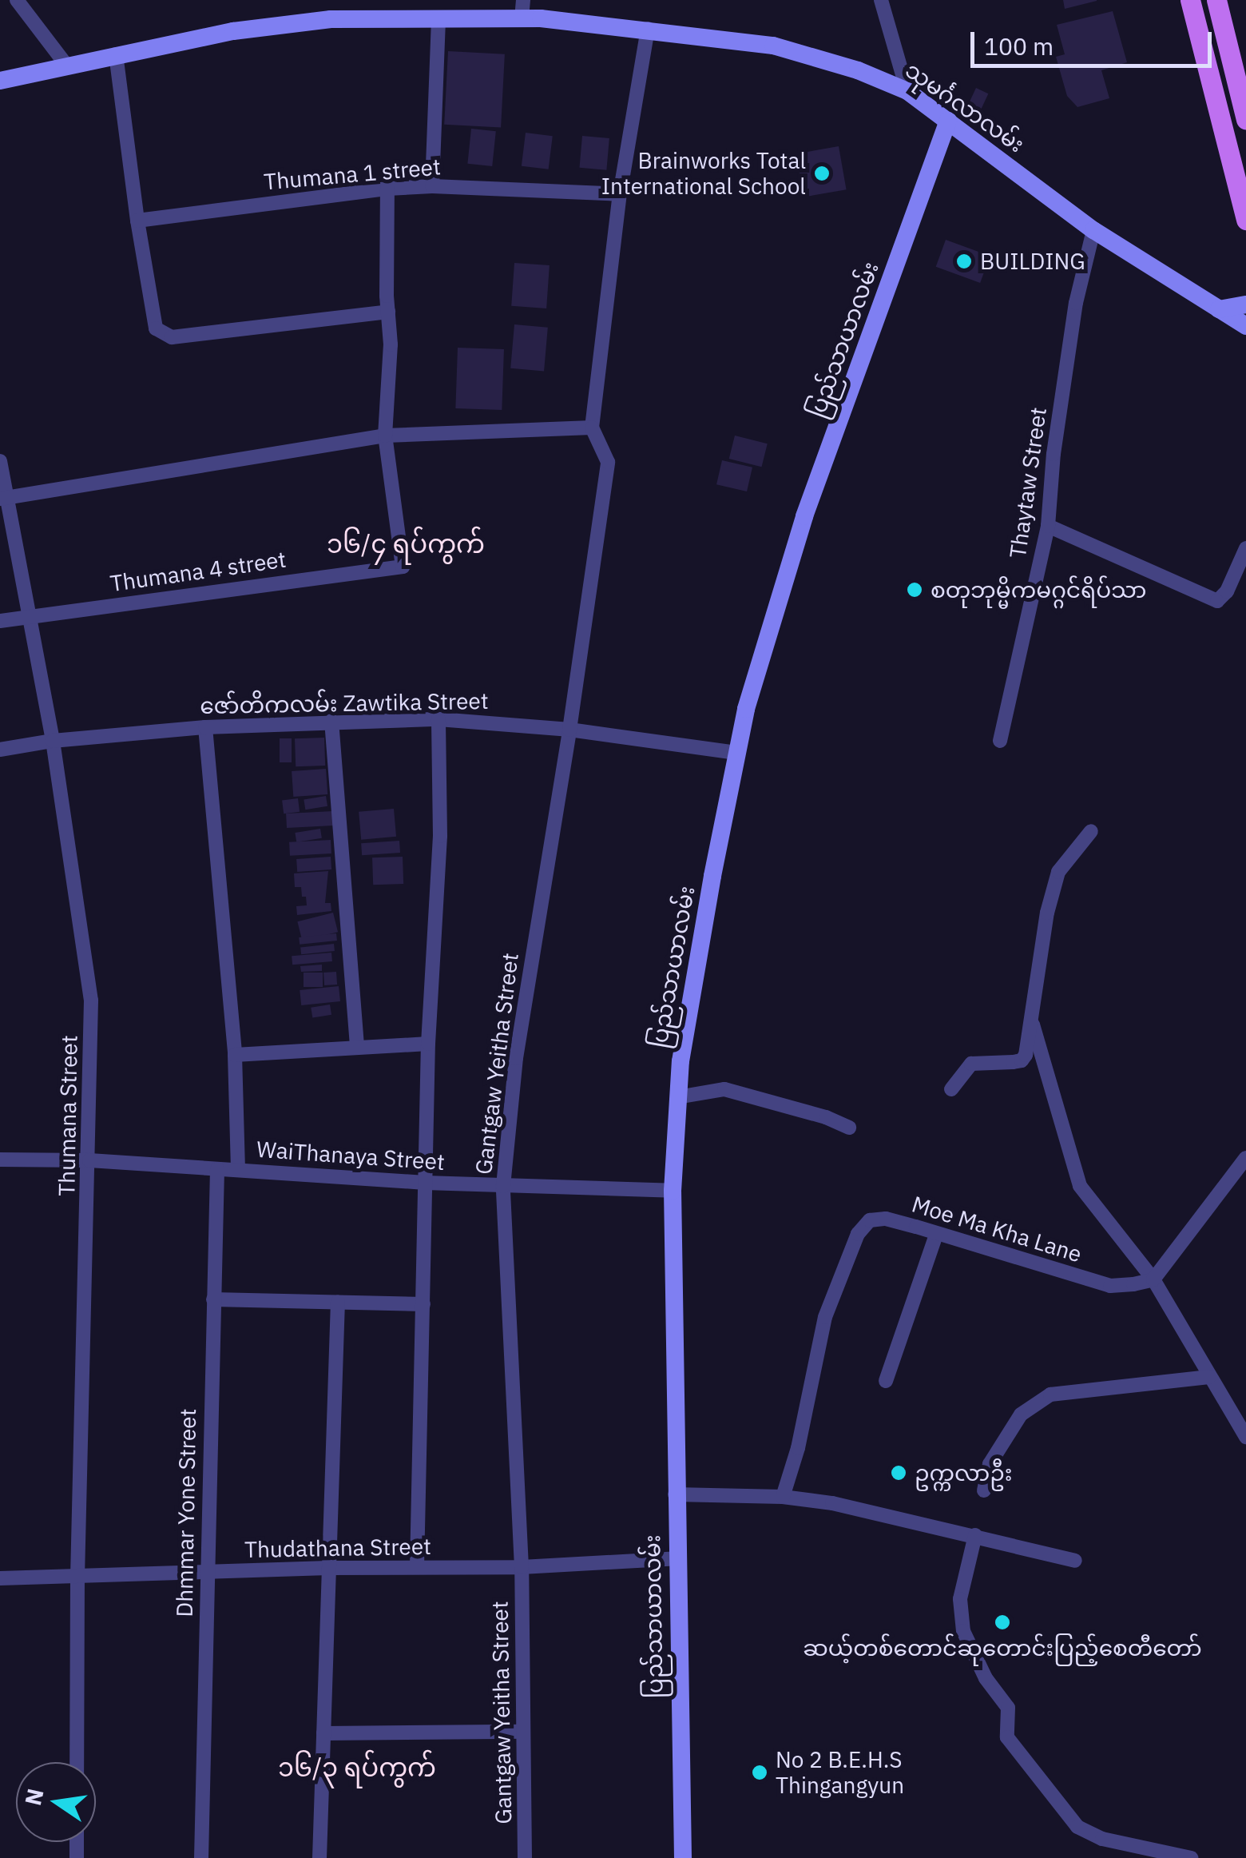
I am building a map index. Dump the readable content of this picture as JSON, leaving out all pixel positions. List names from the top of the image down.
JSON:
{
  "streets": {
    "street": [
      "သုမင်္ဂလာလမ်း",
      "Thumana 1 street",
      "ပြည်သာယာလမ်း",
      "Thaytaw Street",
      "Thumana 4 street",
      "ဇော်တိကလမ်း Zawtika Street",
      "Gantgaw Yeitha Street",
      "Thumana Street",
      "WaiThanaya Street",
      "Moe Ma Kha Lane",
      "Dhmmar Yone Street",
      "Thudathana Street"
    ]
  },
  "crossings": [
    ["သုမင်္ဂလာလမ်း", "ပြည်သာယာလမ်း"],
    ["သုမင်္ဂလာလမ်း", "Thaytaw Street"],
    ["ပြည်သာယာလမ်း", "ဇော်တိကလမ်း Zawtika Street"],
    ["ပြည်သာယာလမ်း", "WaiThanaya Street"],
    ["ပြည်သာယာလမ်း", "Thudathana Street"],
    ["Thumana 4 street", "Thumana Street"],
    ["ဇော်တိကလမ်း Zawtika Street", "Gantgaw Yeitha Street"],
    ["ဇော်တိကလမ်း Zawtika Street", "Thumana Street"],
    ["Gantgaw Yeitha Street", "WaiThanaya Street"],
    ["Gantgaw Yeitha Street", "Thudathana Street"],
    ["Thumana Street", "WaiThanaya Street"],
    ["Thumana Street", "Thudathana Street"],
    ["WaiThanaya Street", "Dhmmar Yone Street"],
    ["Dhmmar Yone Street", "Thudathana Street"]
  ],
  "districts": ["၁၆/၄ ရပ်ကွက်", "၁၆/၃ ရပ်ကွက်"],
  "places": [
    "Brainworks Total International School",
    "BUILDING",
    "စတုဘုမ္မိကမဂ္ဂင်ရိပ်သာ",
    "ဥက္ကလာဦး",
    "ဆယ့်တစ်တောင်ဆုတောင်းပြည့်စေတီတော်",
    "No 2 B.E.H.S Thingangyun"
  ],
  "scale_bar": "100 m",
  "north": "left"
}
